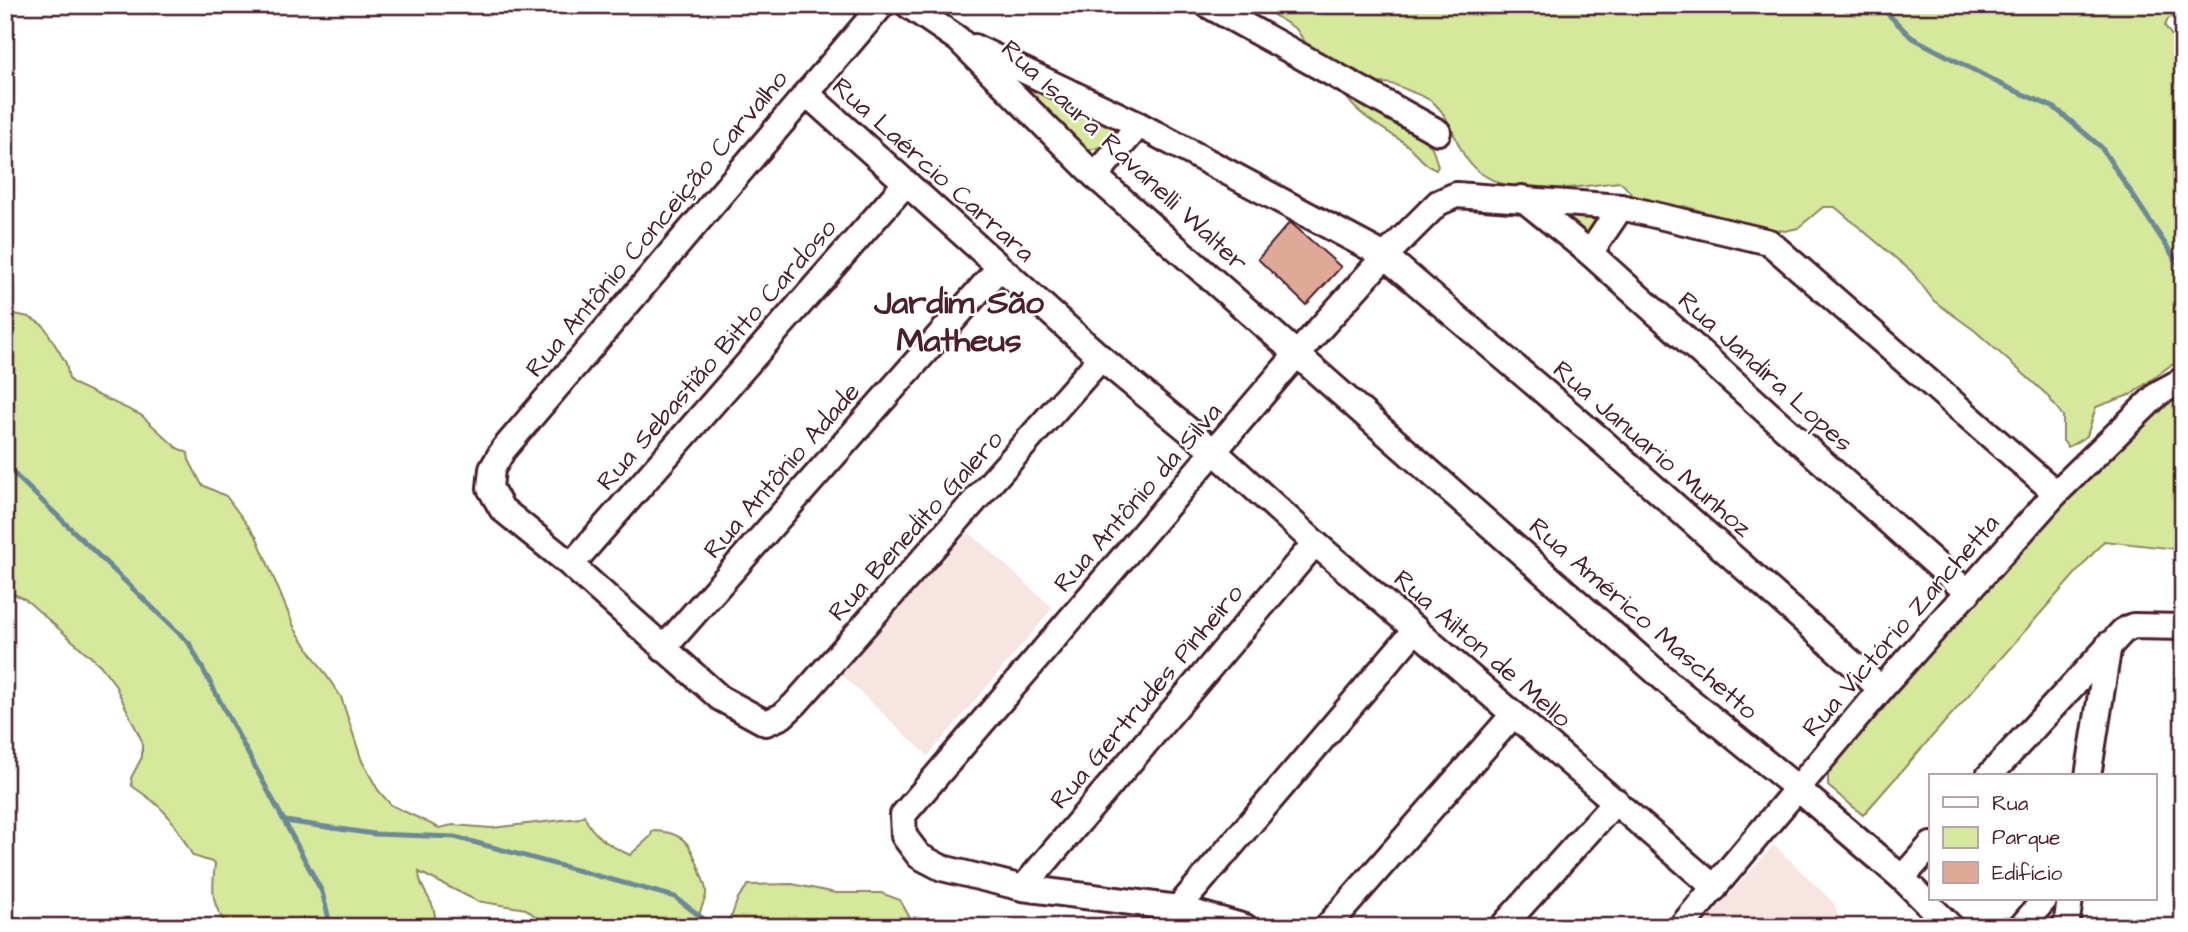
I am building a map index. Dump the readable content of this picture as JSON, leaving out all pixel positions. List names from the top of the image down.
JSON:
{
  "streets": {
    "street": [
      "Rua Isaura Ravanelli Walter",
      "Rua Laércio Carrara",
      "Rua Antônio Conceição Carvalho",
      "Rua Sebastião Bitto Cardoso",
      "Rua Jandira Lopes",
      "Rua Januario Munhoz",
      "Rua Antônio Adade",
      "Rua Antônio da Silva",
      "Rua Benedito Galero",
      "Rua Américo Maschetto",
      "Rua Victório Zanchetta",
      "Rua Ailton de Mello",
      "Rua Gertrudes Pinheiro"
    ]
  },
  "crossings": [
    ["Rua Isaura Ravanelli Walter", "Rua Januario Munhoz"],
    ["Rua Isaura Ravanelli Walter", "Rua Antônio da Silva"],
    ["Rua Isaura Ravanelli Walter", "Rua Américo Maschetto"],
    ["Rua Laércio Carrara", "Rua Antônio Conceição Carvalho"],
    ["Rua Laércio Carrara", "Rua Sebastião Bitto Cardoso"],
    ["Rua Laércio Carrara", "Rua Antônio Adade"],
    ["Rua Laércio Carrara", "Rua Antônio da Silva"],
    ["Rua Laércio Carrara", "Rua Benedito Galero"],
    ["Rua Laércio Carrara", "Rua Ailton de Mello"],
    ["Rua Antônio Conceição Carvalho", "Rua Sebastião Bitto Cardoso"],
    ["Rua Jandira Lopes", "Rua Antônio da Silva"],
    ["Rua Jandira Lopes", "Rua Victório Zanchetta"],
    ["Rua Januario Munhoz", "Rua Antônio da Silva"],
    ["Rua Januario Munhoz", "Rua Victório Zanchetta"],
    ["Rua Antônio Adade", "Rua Benedito Galero"],
    ["Rua Antônio da Silva", "Rua Américo Maschetto"],
    ["Rua Antônio da Silva", "Rua Ailton de Mello"],
    ["Rua Antônio da Silva", "Rua Gertrudes Pinheiro"],
    ["Rua Américo Maschetto", "Rua Victório Zanchetta"],
    ["Rua Victório Zanchetta", "Rua Ailton de Mello"],
    ["Rua Ailton de Mello", "Rua Gertrudes Pinheiro"]
  ],
  "districts": ["Jardim São Matheus"],
  "legend": ["Rua", "Parque", "Edifício"]
}
